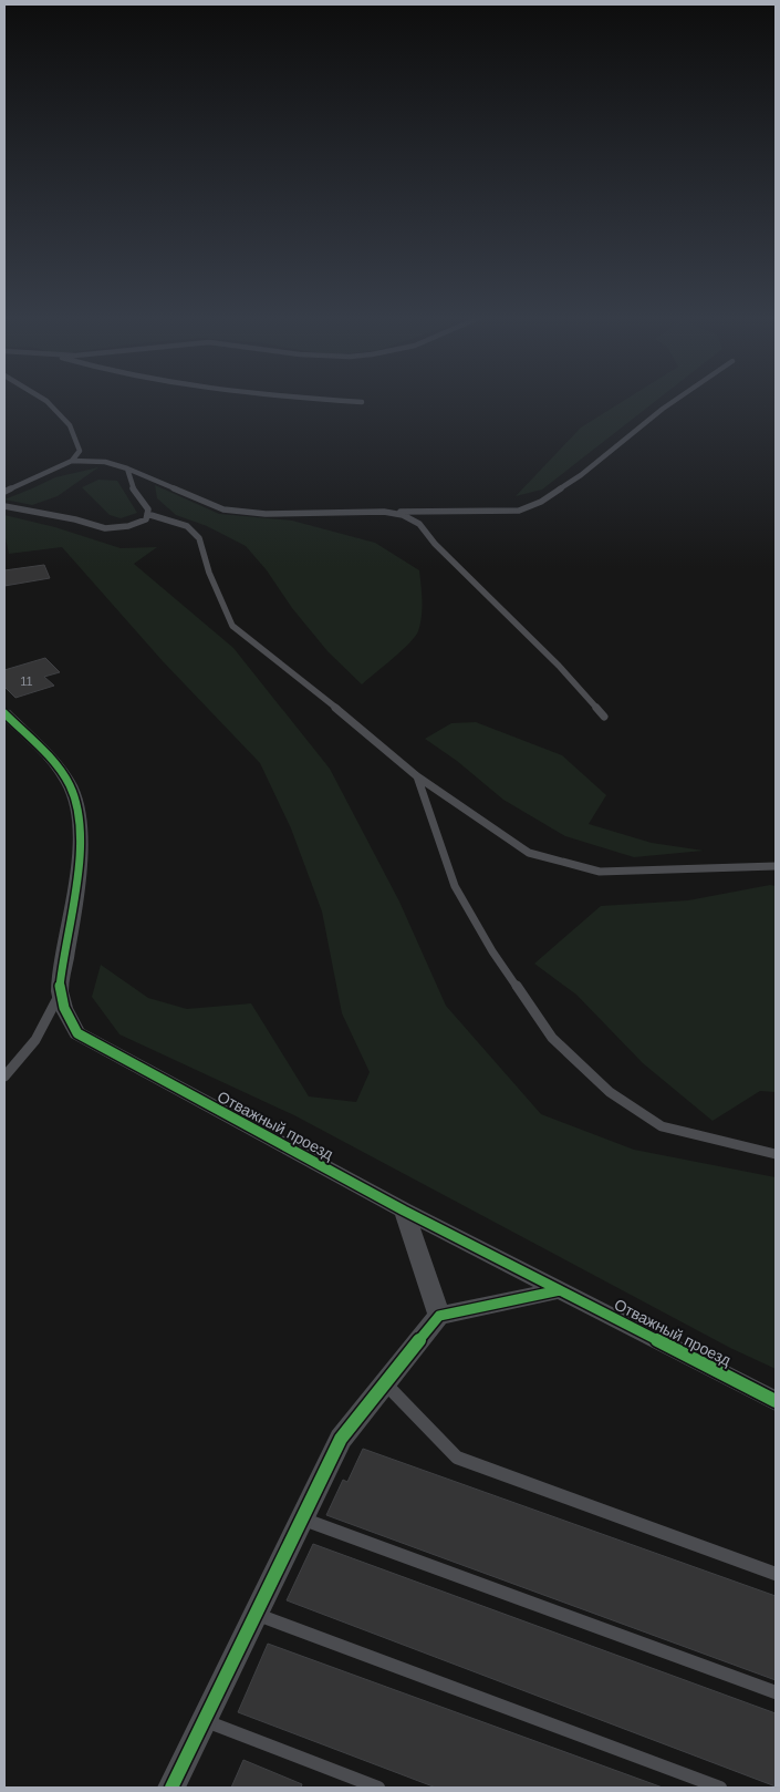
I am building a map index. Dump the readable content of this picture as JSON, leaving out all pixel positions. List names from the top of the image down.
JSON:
{
  "streets": {
    "street": ["Отважный проезд"]
  },
  "house_numbers": ["11"]
}
